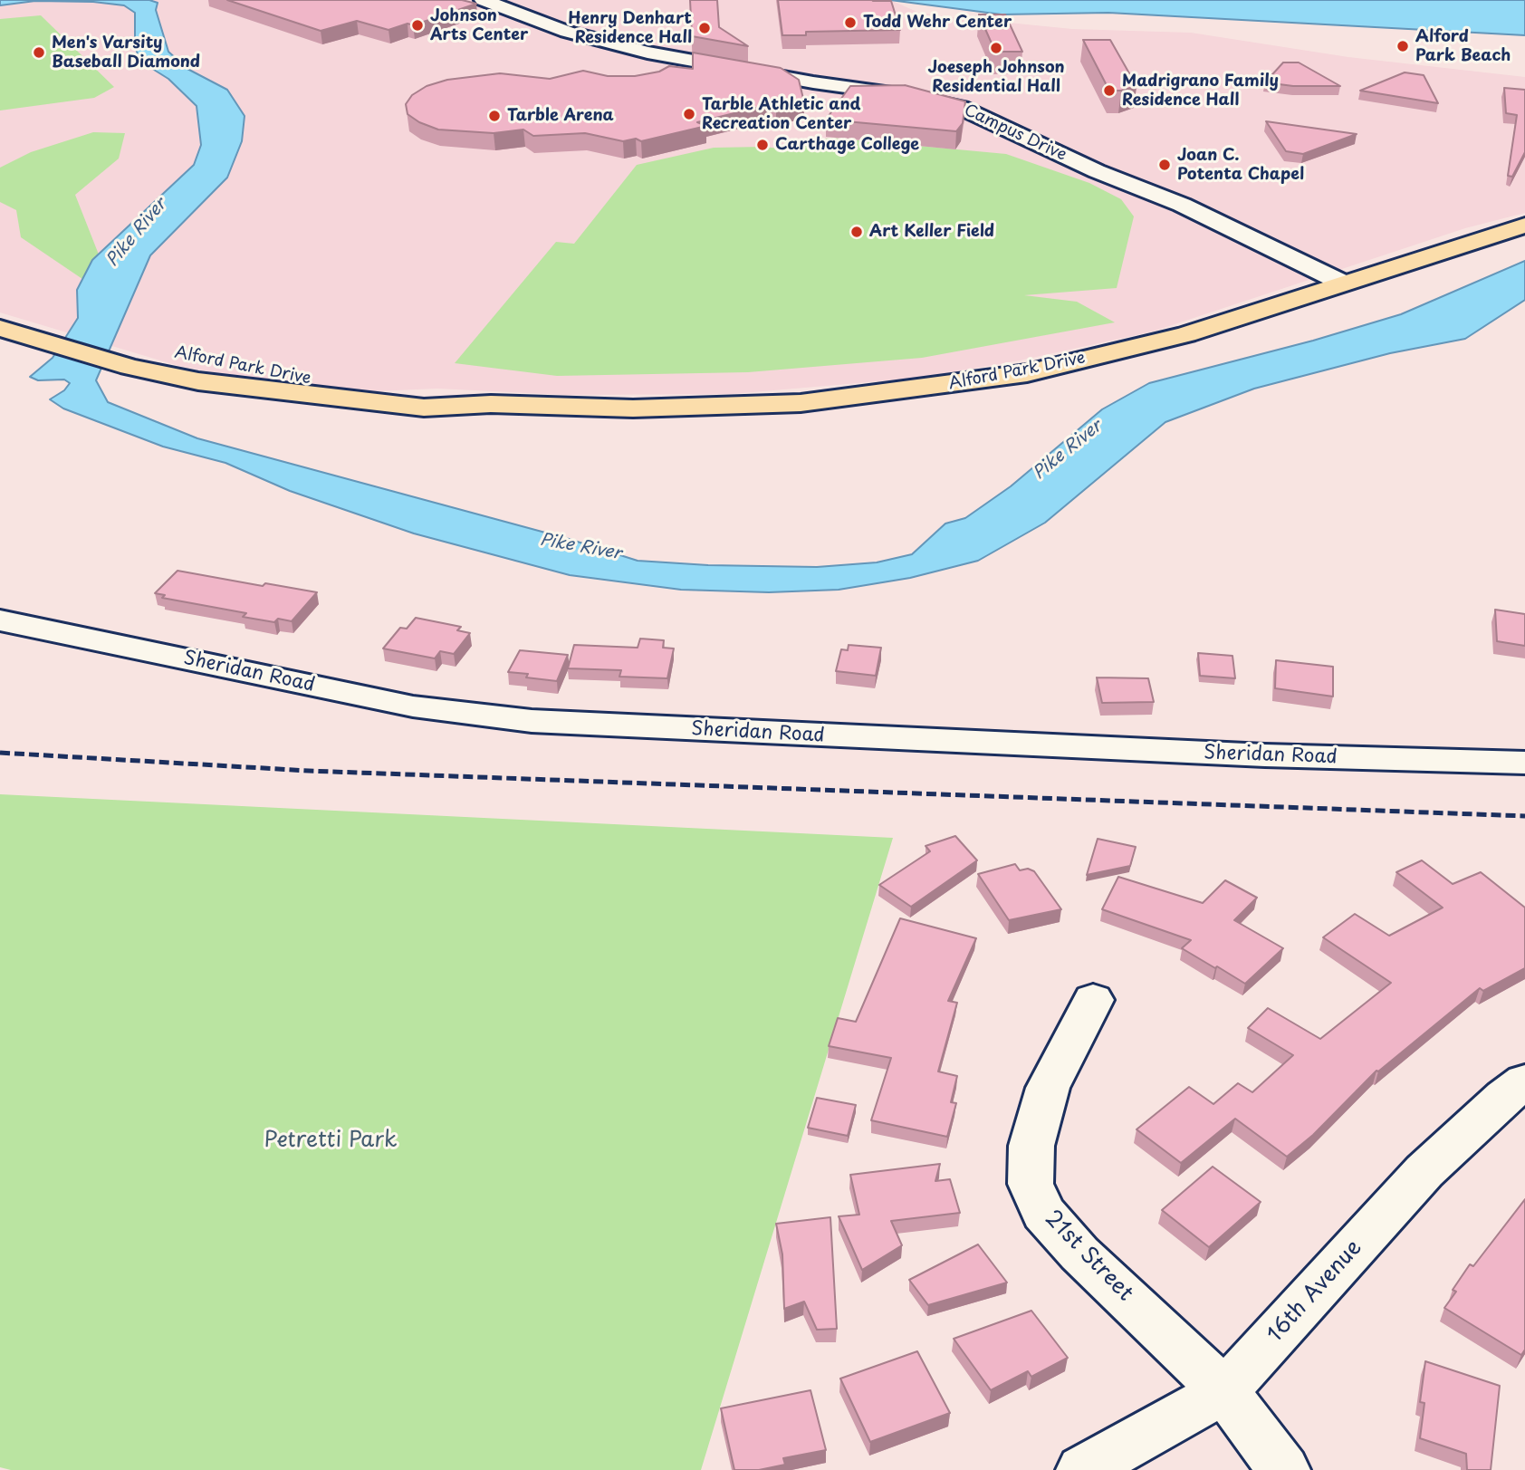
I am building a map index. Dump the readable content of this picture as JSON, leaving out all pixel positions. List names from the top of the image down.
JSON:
{
  "streets": {
    "main road": ["Alford Park Drive"],
    "street": [
      "Campus Drive",
      "Sheridan Road",
      "21st Street",
      "16th Avenue"
    ]
  },
  "crossings": [
    ["Campus Drive", "Alford Park Drive"],
    ["21st Street", "16th Avenue"]
  ],
  "water": ["Pike River"],
  "parks": ["Petretti Park"],
  "places": [
    "Todd Wehr Center",
    "Johnson Arts Center",
    "Henry Denhart Residence Hall",
    "Alford Park Beach",
    "Joeseph Johnson Residential Hall",
    "Men's Varsity Baseball Diamond",
    "Madrigrano Family Residence Hall",
    "Tarble Athletic and Recreation Center",
    "Tarble Arena",
    "Carthage College",
    "Joan C. Potenta Chapel",
    "Art Keller Field"
  ]
}
